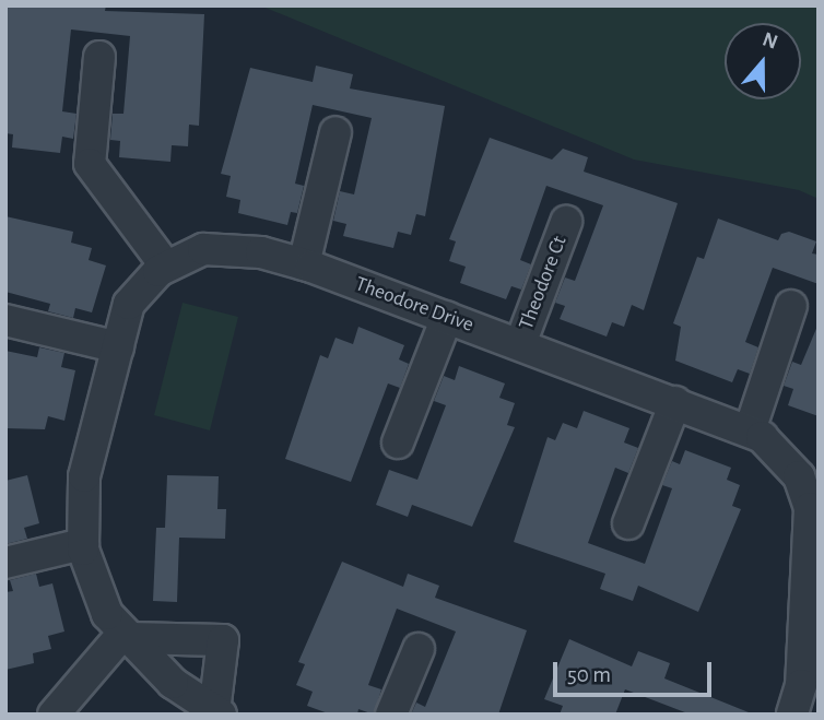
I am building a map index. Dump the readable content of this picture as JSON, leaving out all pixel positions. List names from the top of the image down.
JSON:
{
  "streets": {
    "street": ["Theodore Ct", "Theodore Drive"]
  },
  "crossings": [
    ["Theodore Ct", "Theodore Drive"]
  ],
  "scale_bar": "50 m",
  "north": "top"
}
